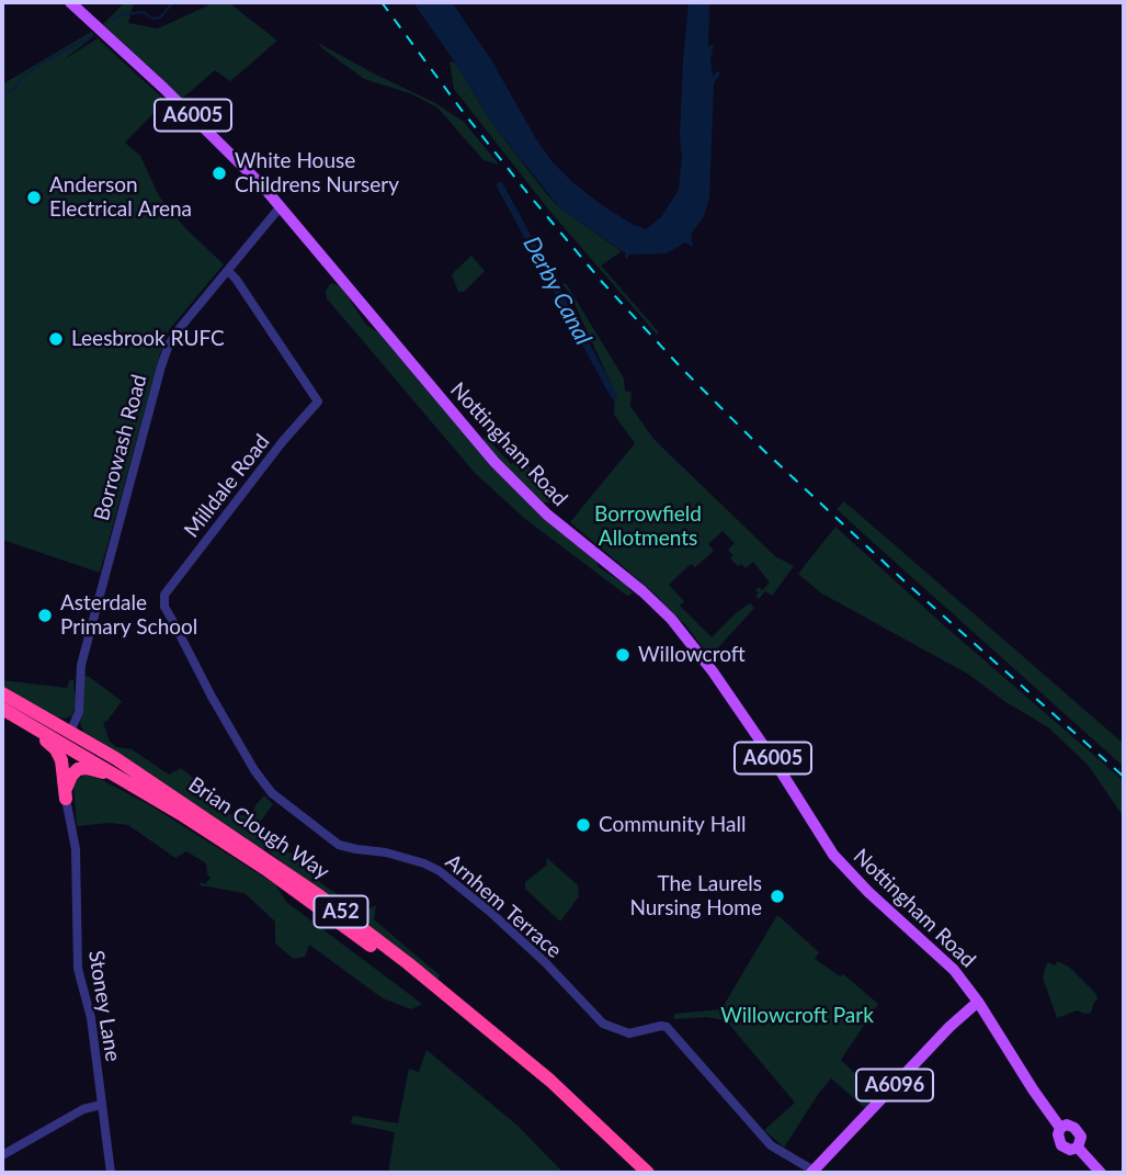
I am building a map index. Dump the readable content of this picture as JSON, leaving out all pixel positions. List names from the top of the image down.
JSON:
{
  "streets": {
    "highway": ["Brian Clough Way", "A52"],
    "main road": ["A6005", "Nottingham Road", "A6096"],
    "street": [
      "Borrowash Road",
      "Milldale Road",
      "Arnhem Terrace",
      "Stoney Lane"
    ]
  },
  "crossings": [
    ["A6005", "Nottingham Road"],
    ["A6005", "Borrowash Road"],
    ["Nottingham Road", "Borrowash Road"],
    ["Nottingham Road", "A6096"],
    ["Borrowash Road", "Milldale Road"],
    ["Borrowash Road", "Brian Clough Way"],
    ["Milldale Road", "Arnhem Terrace"],
    ["Arnhem Terrace", "A6096"]
  ],
  "water": ["Derby Canal"],
  "parks": ["Borrowfield Allotments", "Willowcroft Park"],
  "places": [
    "White House Childrens Nursery",
    "Anderson Electrical Arena",
    "Leesbrook RUFC",
    "Asterdale Primary School",
    "Willowcroft",
    "Community Hall",
    "The Laurels Nursing Home"
  ]
}
